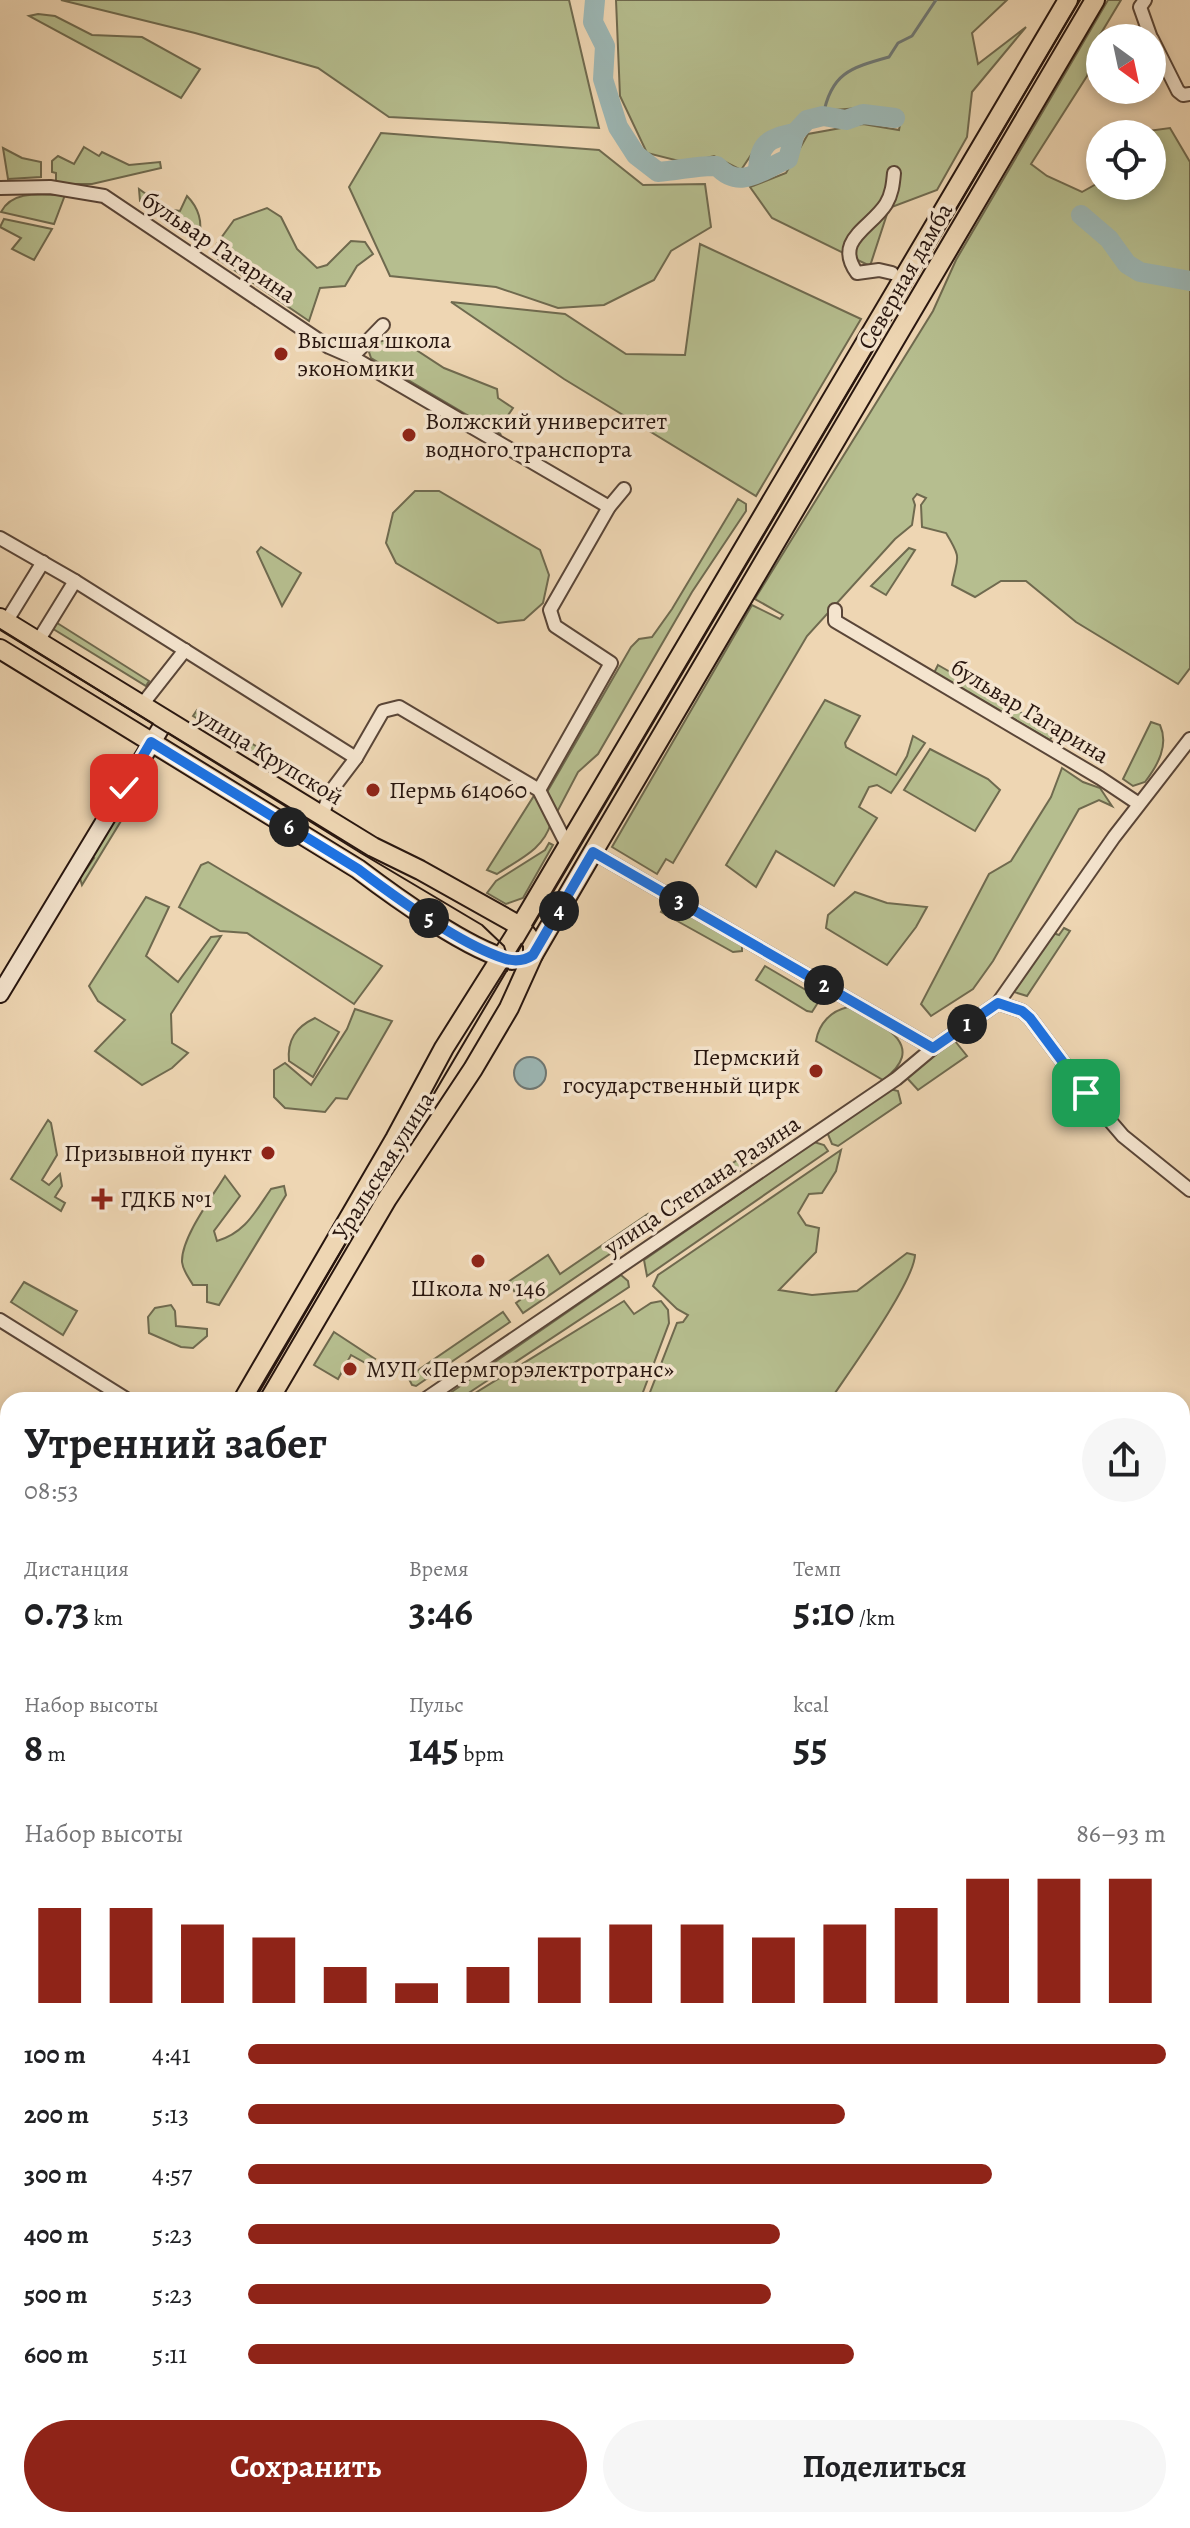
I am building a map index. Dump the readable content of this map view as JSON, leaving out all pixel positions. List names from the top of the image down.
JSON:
{
  "streets": {
    "main road": ["Северная дамба", "улица Крупской", "Уральская улица"],
    "street": ["бульвар Гагарина", "улица Степана Разина"]
  },
  "crossings": [
    ["бульвар Гагарина", "улица Степана Разина"],
    ["Северная дамба", "Уральская улица"],
    ["улица Крупской", "Уральская улица"]
  ],
  "places": {
    "other": [
      "Высшая школа экономики",
      "Волжский университет водного транспорта",
      "Пермь 614060",
      "Пермский государственный цирк",
      "Призывной пункт",
      "Школа № 146",
      "МУП «Пермгорэлектротранс»"
    ],
    "health": ["ГДКБ №1"]
  },
  "north": "bottom right",
  "page": {
    "pins": [
      "6",
      "3",
      "4",
      "5",
      "2",
      "1"
    ],
    "heading": ["Утренний забег", "08:53"],
    "stats": [
      ["Дистанция", "0.73 km"],
      ["Время", "3:46"],
      ["Темп", "5:10 /km"],
      ["Набор высоты", "8 m"],
      ["Пульс", "145 bpm"],
      ["kcal", "55"]
    ],
    "chart": ["Набор высоты", "86–93 m"],
    "list": [
      {
        "name": "100 m",
        "note": "4:41"
      },
      {
        "name": "200 m",
        "note": "5:13"
      },
      {
        "name": "300 m",
        "note": "4:57"
      },
      {
        "name": "400 m",
        "note": "5:23"
      },
      {
        "name": "500 m",
        "note": "5:23"
      },
      {
        "name": "600 m",
        "note": "5:11"
      }
    ],
    "buttons": ["Сохранить", "Поделиться"]
  }
}
